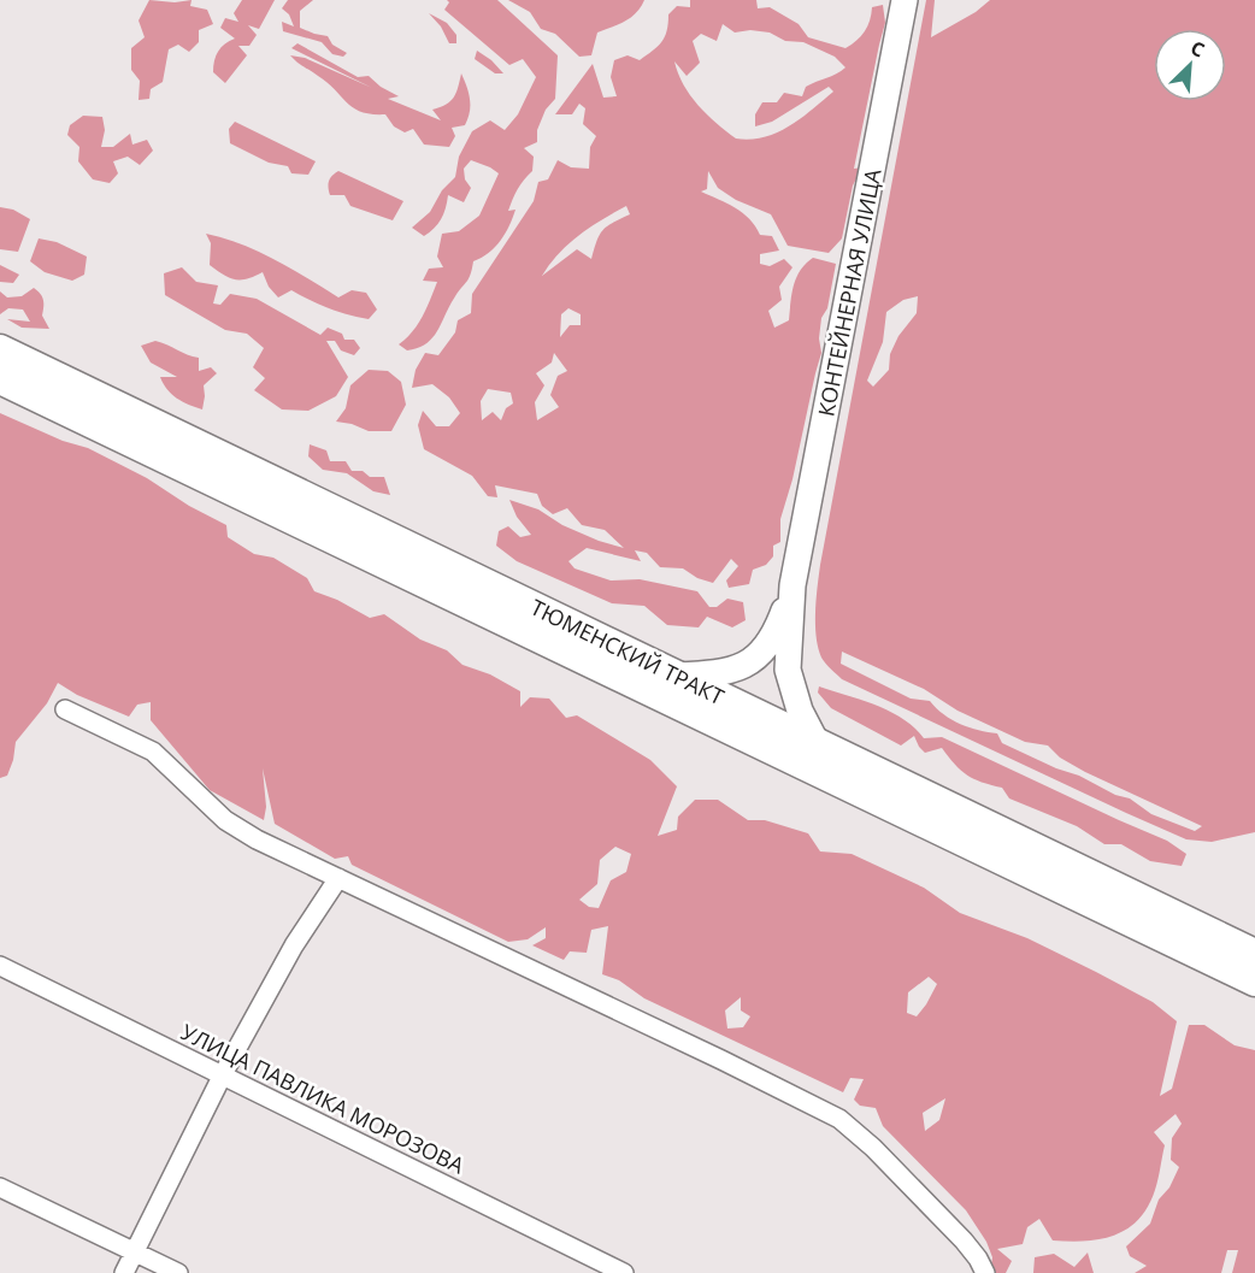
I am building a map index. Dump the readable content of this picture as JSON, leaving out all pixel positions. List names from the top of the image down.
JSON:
{
  "streets": {
    "main road": ["ТЮМЕНСКИЙ ТРАКТ"],
    "street": ["КОНТЕЙНЕРНАЯ УЛИЦА", "УЛИЦА ПАВЛИКА МОРОЗОВА"]
  },
  "crossings": [
    ["КОНТЕЙНЕРНАЯ УЛИЦА", "ТЮМЕНСКИЙ ТРАКТ"]
  ],
  "north": "top right"
}
